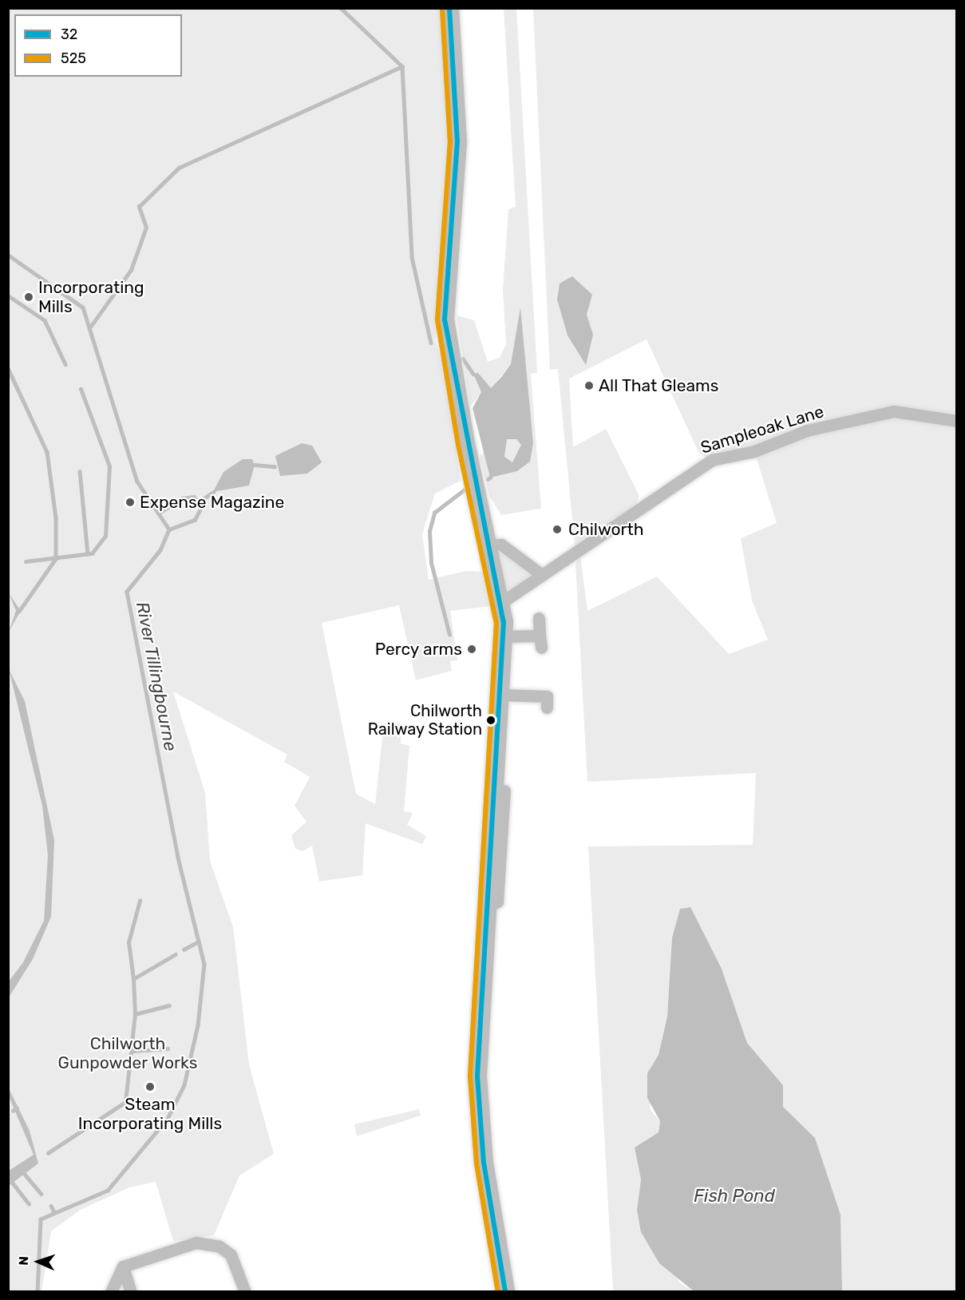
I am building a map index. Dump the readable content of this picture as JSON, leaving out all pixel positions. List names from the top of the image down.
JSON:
{
  "streets": {
    "street": ["Sampleoak Lane"]
  },
  "water": ["River Tillingbourne", "Fish Pond"],
  "parks": ["Chilworth Gunpowder Works"],
  "places": [
    "Incorporating Mills",
    "All That Gleams",
    "Expense Magazine",
    "Chilworth",
    "Percy arms",
    "Chilworth Railway Station",
    "Steam Incorporating Mills"
  ],
  "lines": ["transit line 32", "transit line 525"],
  "legend": ["32", "525"],
  "north": "left"
}
